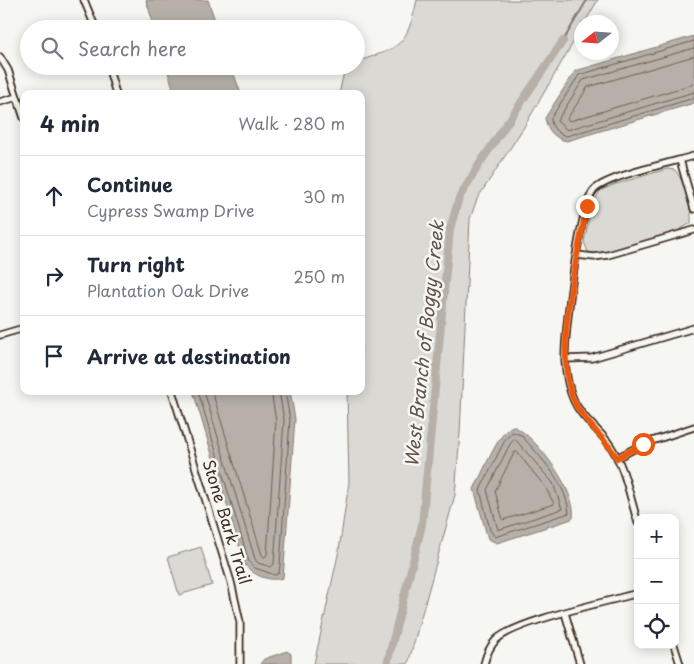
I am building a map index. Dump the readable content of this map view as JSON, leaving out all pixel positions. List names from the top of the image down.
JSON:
{
  "streets": {
    "street": ["Stone Bark Trail"]
  },
  "water": ["West Branch of Boggy Creek"],
  "north": "left",
  "page": {
    "search": "Search here",
    "heading": ["4 min", "Walk · 280 m"],
    "list": [
      ["Continue", "Cypress Swamp Drive", "30 m"],
      ["Turn right", "Plantation Oak Drive", "250 m"],
      "Arrive at destination"
    ],
    "map_buttons": ["+", "−"]
  }
}
